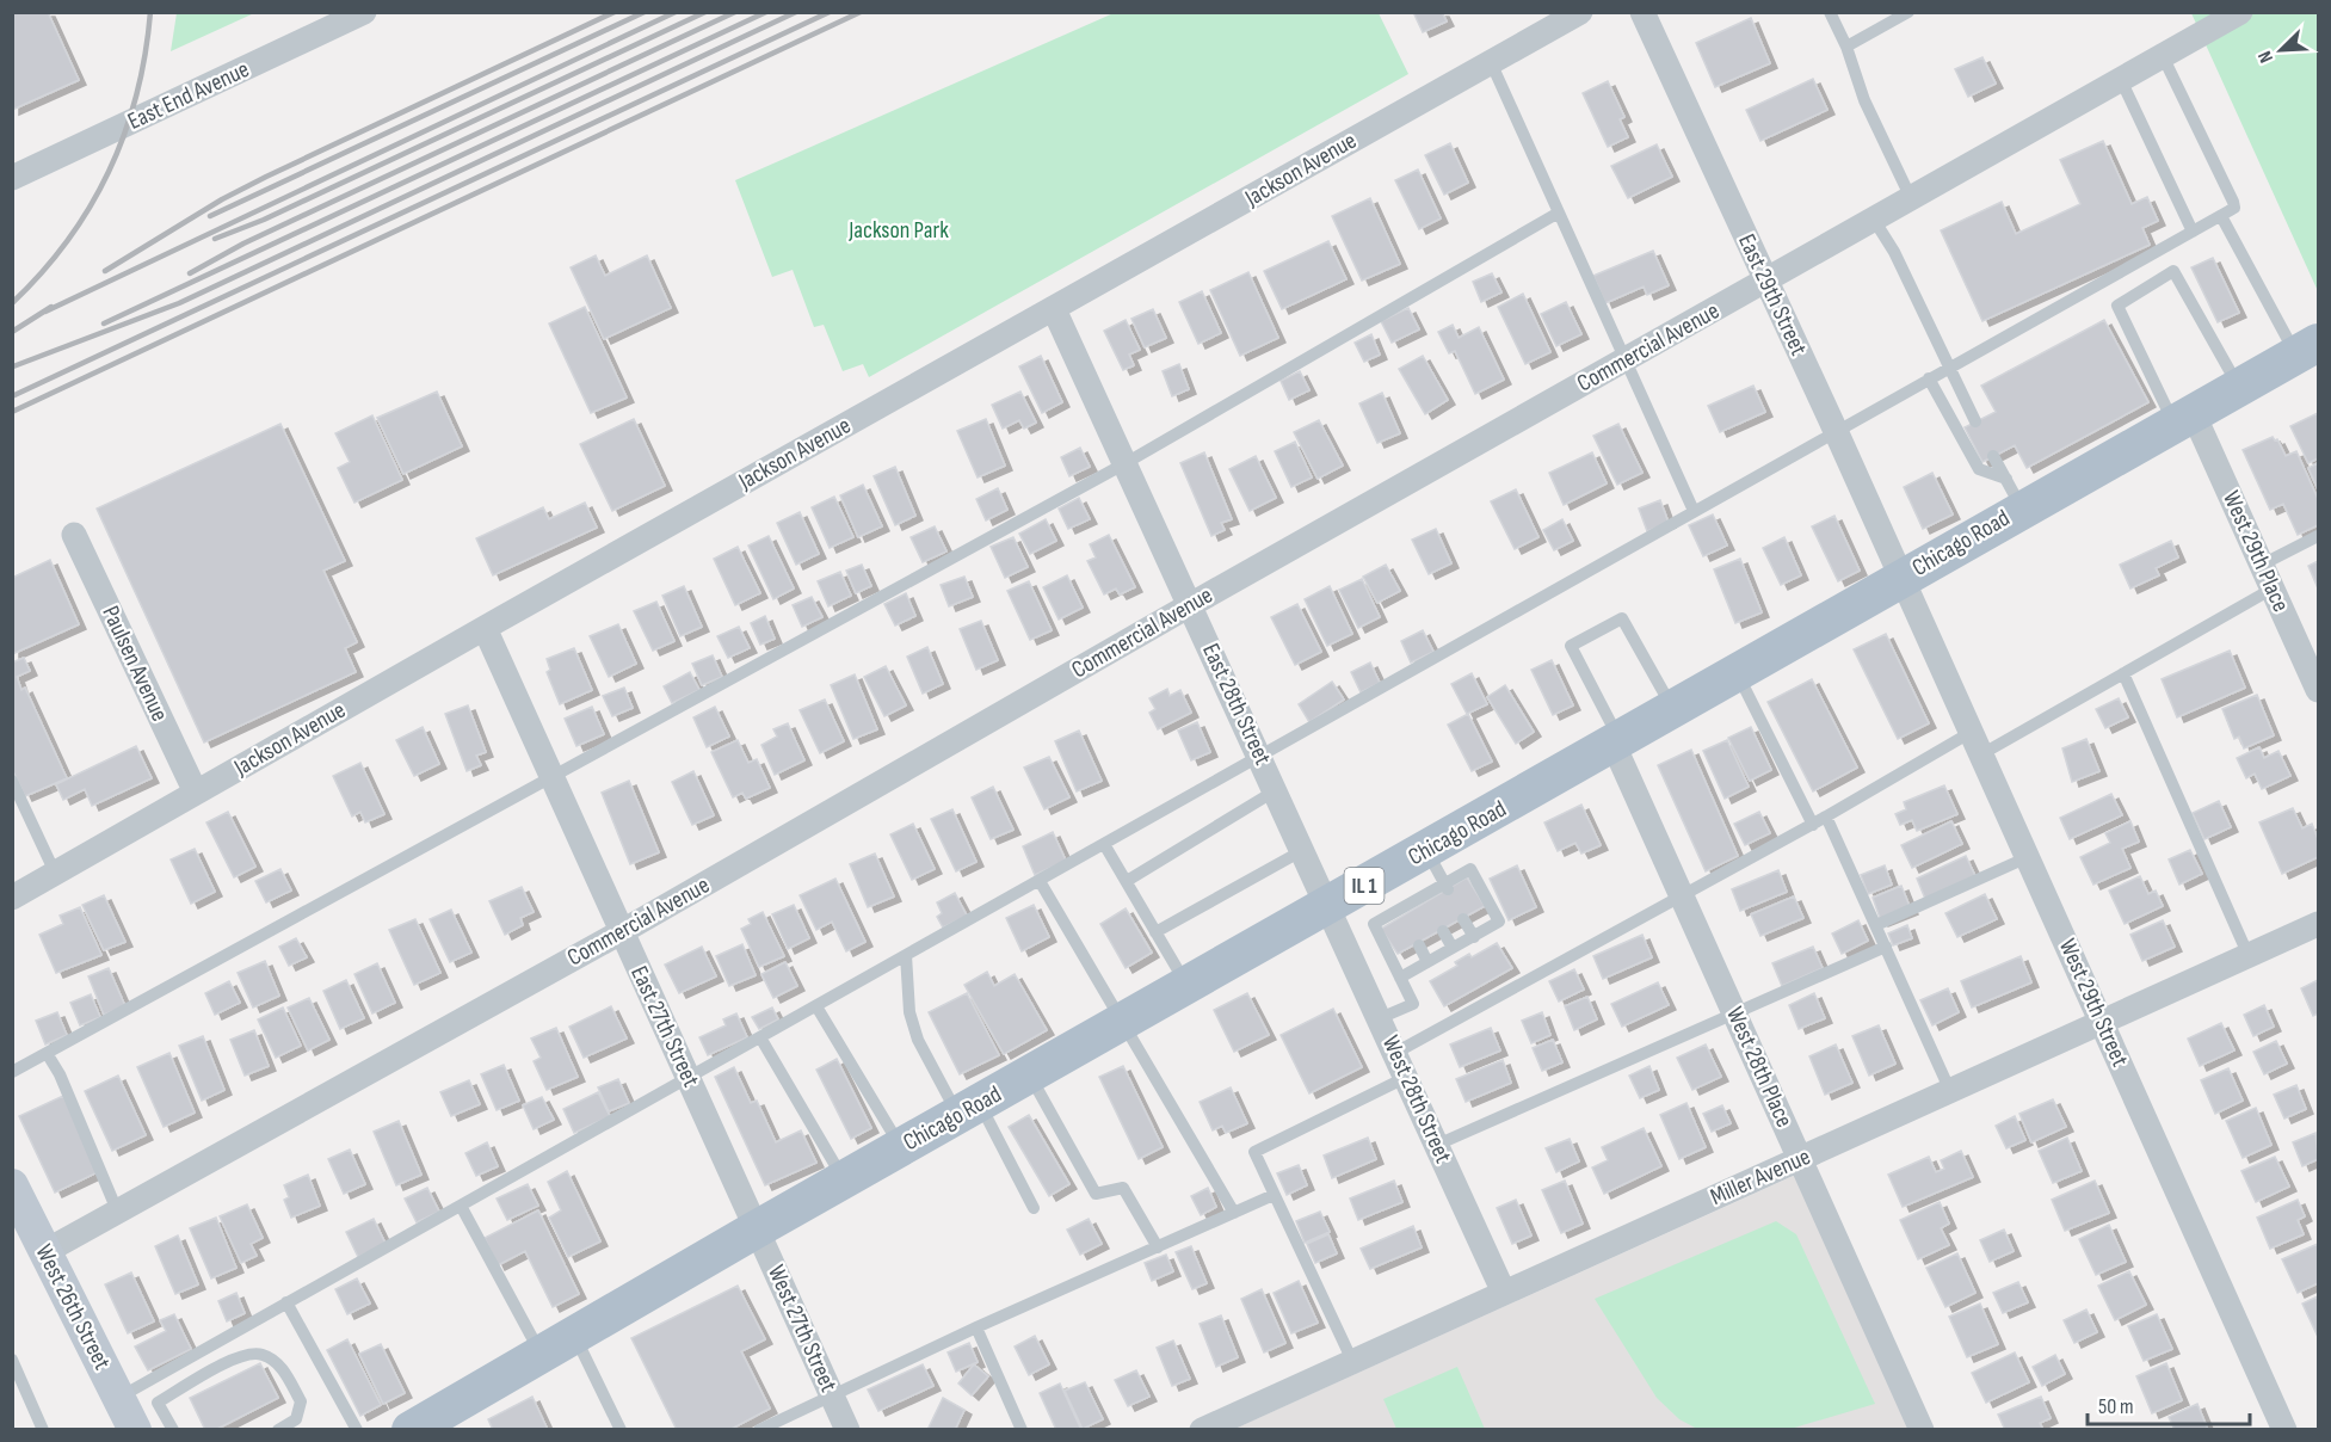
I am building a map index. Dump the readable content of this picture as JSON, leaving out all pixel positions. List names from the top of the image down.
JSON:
{
  "streets": {
    "main road": ["Chicago Road", "IL 1"],
    "street": [
      "East End Avenue",
      "Jackson Avenue",
      "East 29th Street",
      "Commercial Avenue",
      "West 29th Place",
      "Paulsen Avenue",
      "East 28th Street",
      "West 29th Street",
      "East 27th Street",
      "West 28th Place",
      "West 28th Street",
      "Miller Avenue",
      "West 26th Street",
      "West 27th Street"
    ]
  },
  "crossings": [
    ["Jackson Avenue", "Paulsen Avenue"],
    ["Jackson Avenue", "East 28th Street"],
    ["Jackson Avenue", "East 27th Street"],
    ["East 29th Street", "Commercial Avenue"],
    ["East 29th Street", "Chicago Road"],
    ["East 29th Street", "West 29th Street"],
    ["Commercial Avenue", "East 28th Street"],
    ["Commercial Avenue", "East 27th Street"],
    ["Commercial Avenue", "West 26th Street"],
    ["Chicago Road", "West 29th Place"],
    ["Chicago Road", "East 28th Street"],
    ["Chicago Road", "West 29th Street"],
    ["Chicago Road", "East 27th Street"],
    ["Chicago Road", "West 28th Place"],
    ["Chicago Road", "West 28th Street"],
    ["Chicago Road", "West 27th Street"],
    ["East 28th Street", "West 28th Street"],
    ["West 29th Street", "Miller Avenue"],
    ["East 27th Street", "West 27th Street"],
    ["West 28th Place", "Miller Avenue"],
    ["West 28th Street", "Miller Avenue"]
  ],
  "parks": ["Jackson Park"],
  "scale_bar": "50 m",
  "north": "bottom left"
}
